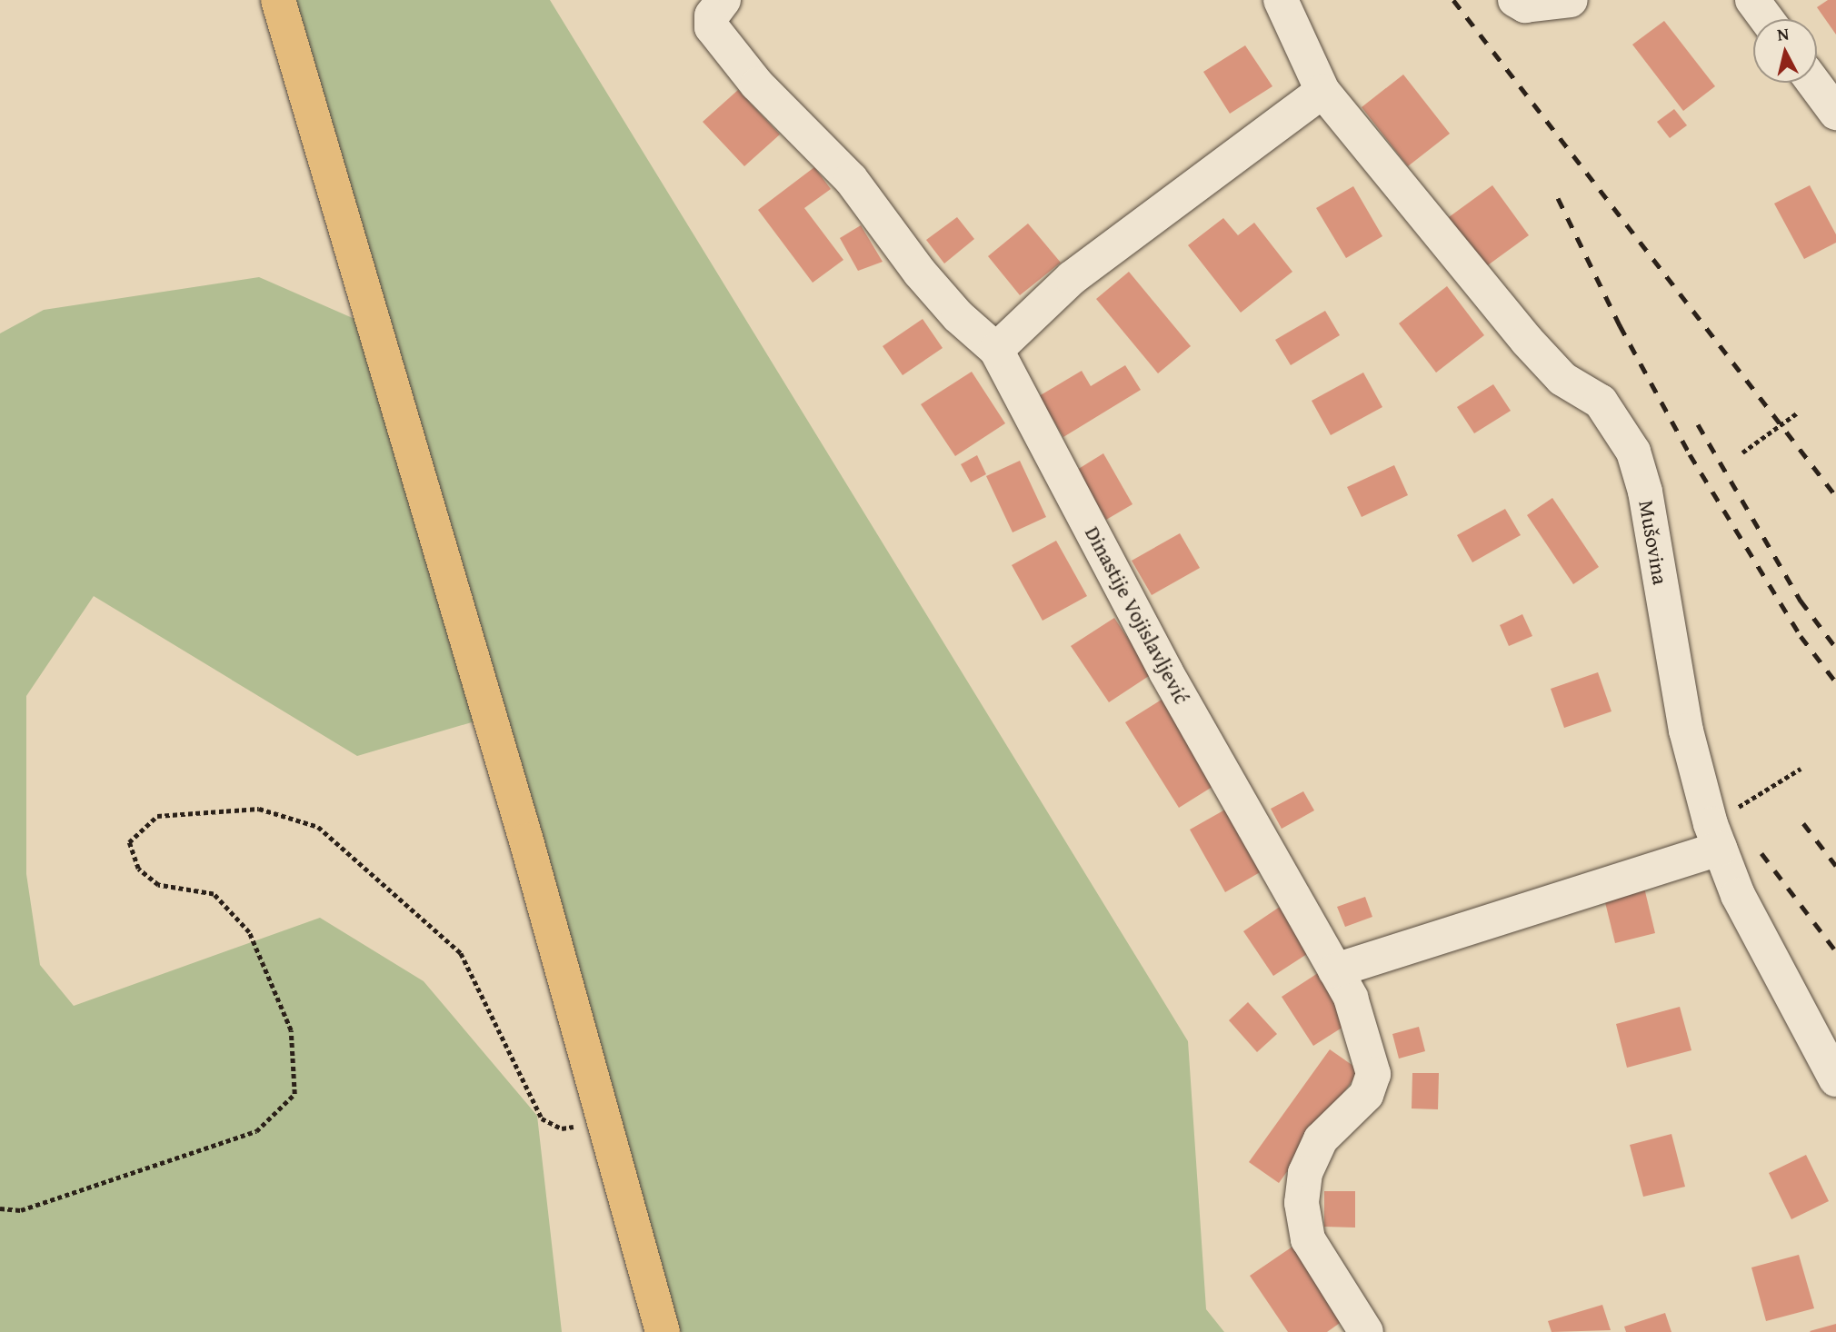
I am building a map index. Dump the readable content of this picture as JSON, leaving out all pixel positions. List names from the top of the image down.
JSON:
{
  "streets": {
    "street": ["Mušovina", "Dinastije Vojislavljević"]
  },
  "north": "top"
}
